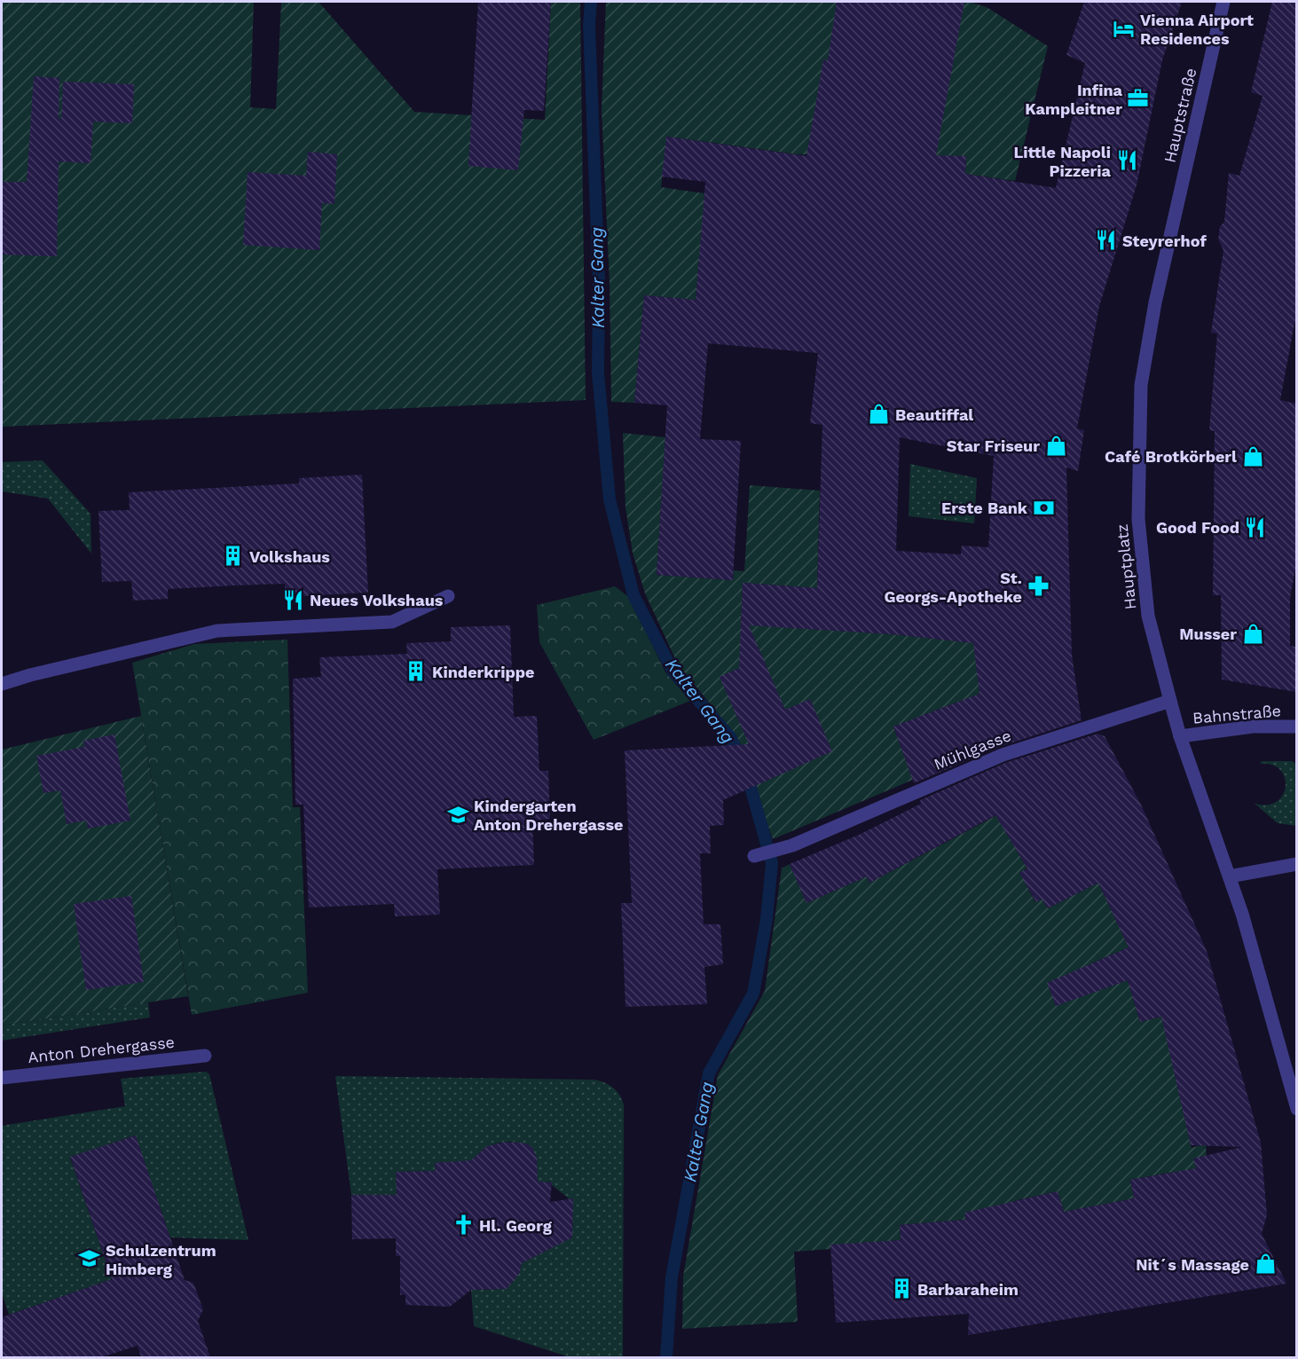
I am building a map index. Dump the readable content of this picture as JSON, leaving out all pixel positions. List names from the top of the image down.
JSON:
{
  "streets": {
    "street": [
      "Hauptstraße",
      "Hauptplatz",
      "Bahnstraße",
      "Mühlgasse",
      "Anton Drehergasse"
    ]
  },
  "crossings": [
    ["Hauptstraße", "Hauptplatz"],
    ["Hauptplatz", "Bahnstraße"],
    ["Hauptplatz", "Mühlgasse"]
  ],
  "water": ["Kalter Gang"],
  "places": {
    "hotel": ["Vienna Airport Residences"],
    "office": ["Infina Kampleitner"],
    "restaurant": [
      "Little Napoli Pizzeria",
      "Steyrerhof",
      "Good Food",
      "Neues Volkshaus"
    ],
    "shop": [
      "Beautiffal",
      "Star Friseur",
      "Café Brotkörberl",
      "Musser",
      "Nit´s Massage"
    ],
    "bank": ["Erste Bank"],
    "building": ["Volkshaus", "Kinderkrippe", "Barbaraheim"],
    "pharmacy": ["St. Georgs-Apotheke"],
    "school or university": ["Kindergarten Anton Drehergasse", "Schulzentrum Himberg"],
    "church": ["Hl. Georg"]
  }
}
